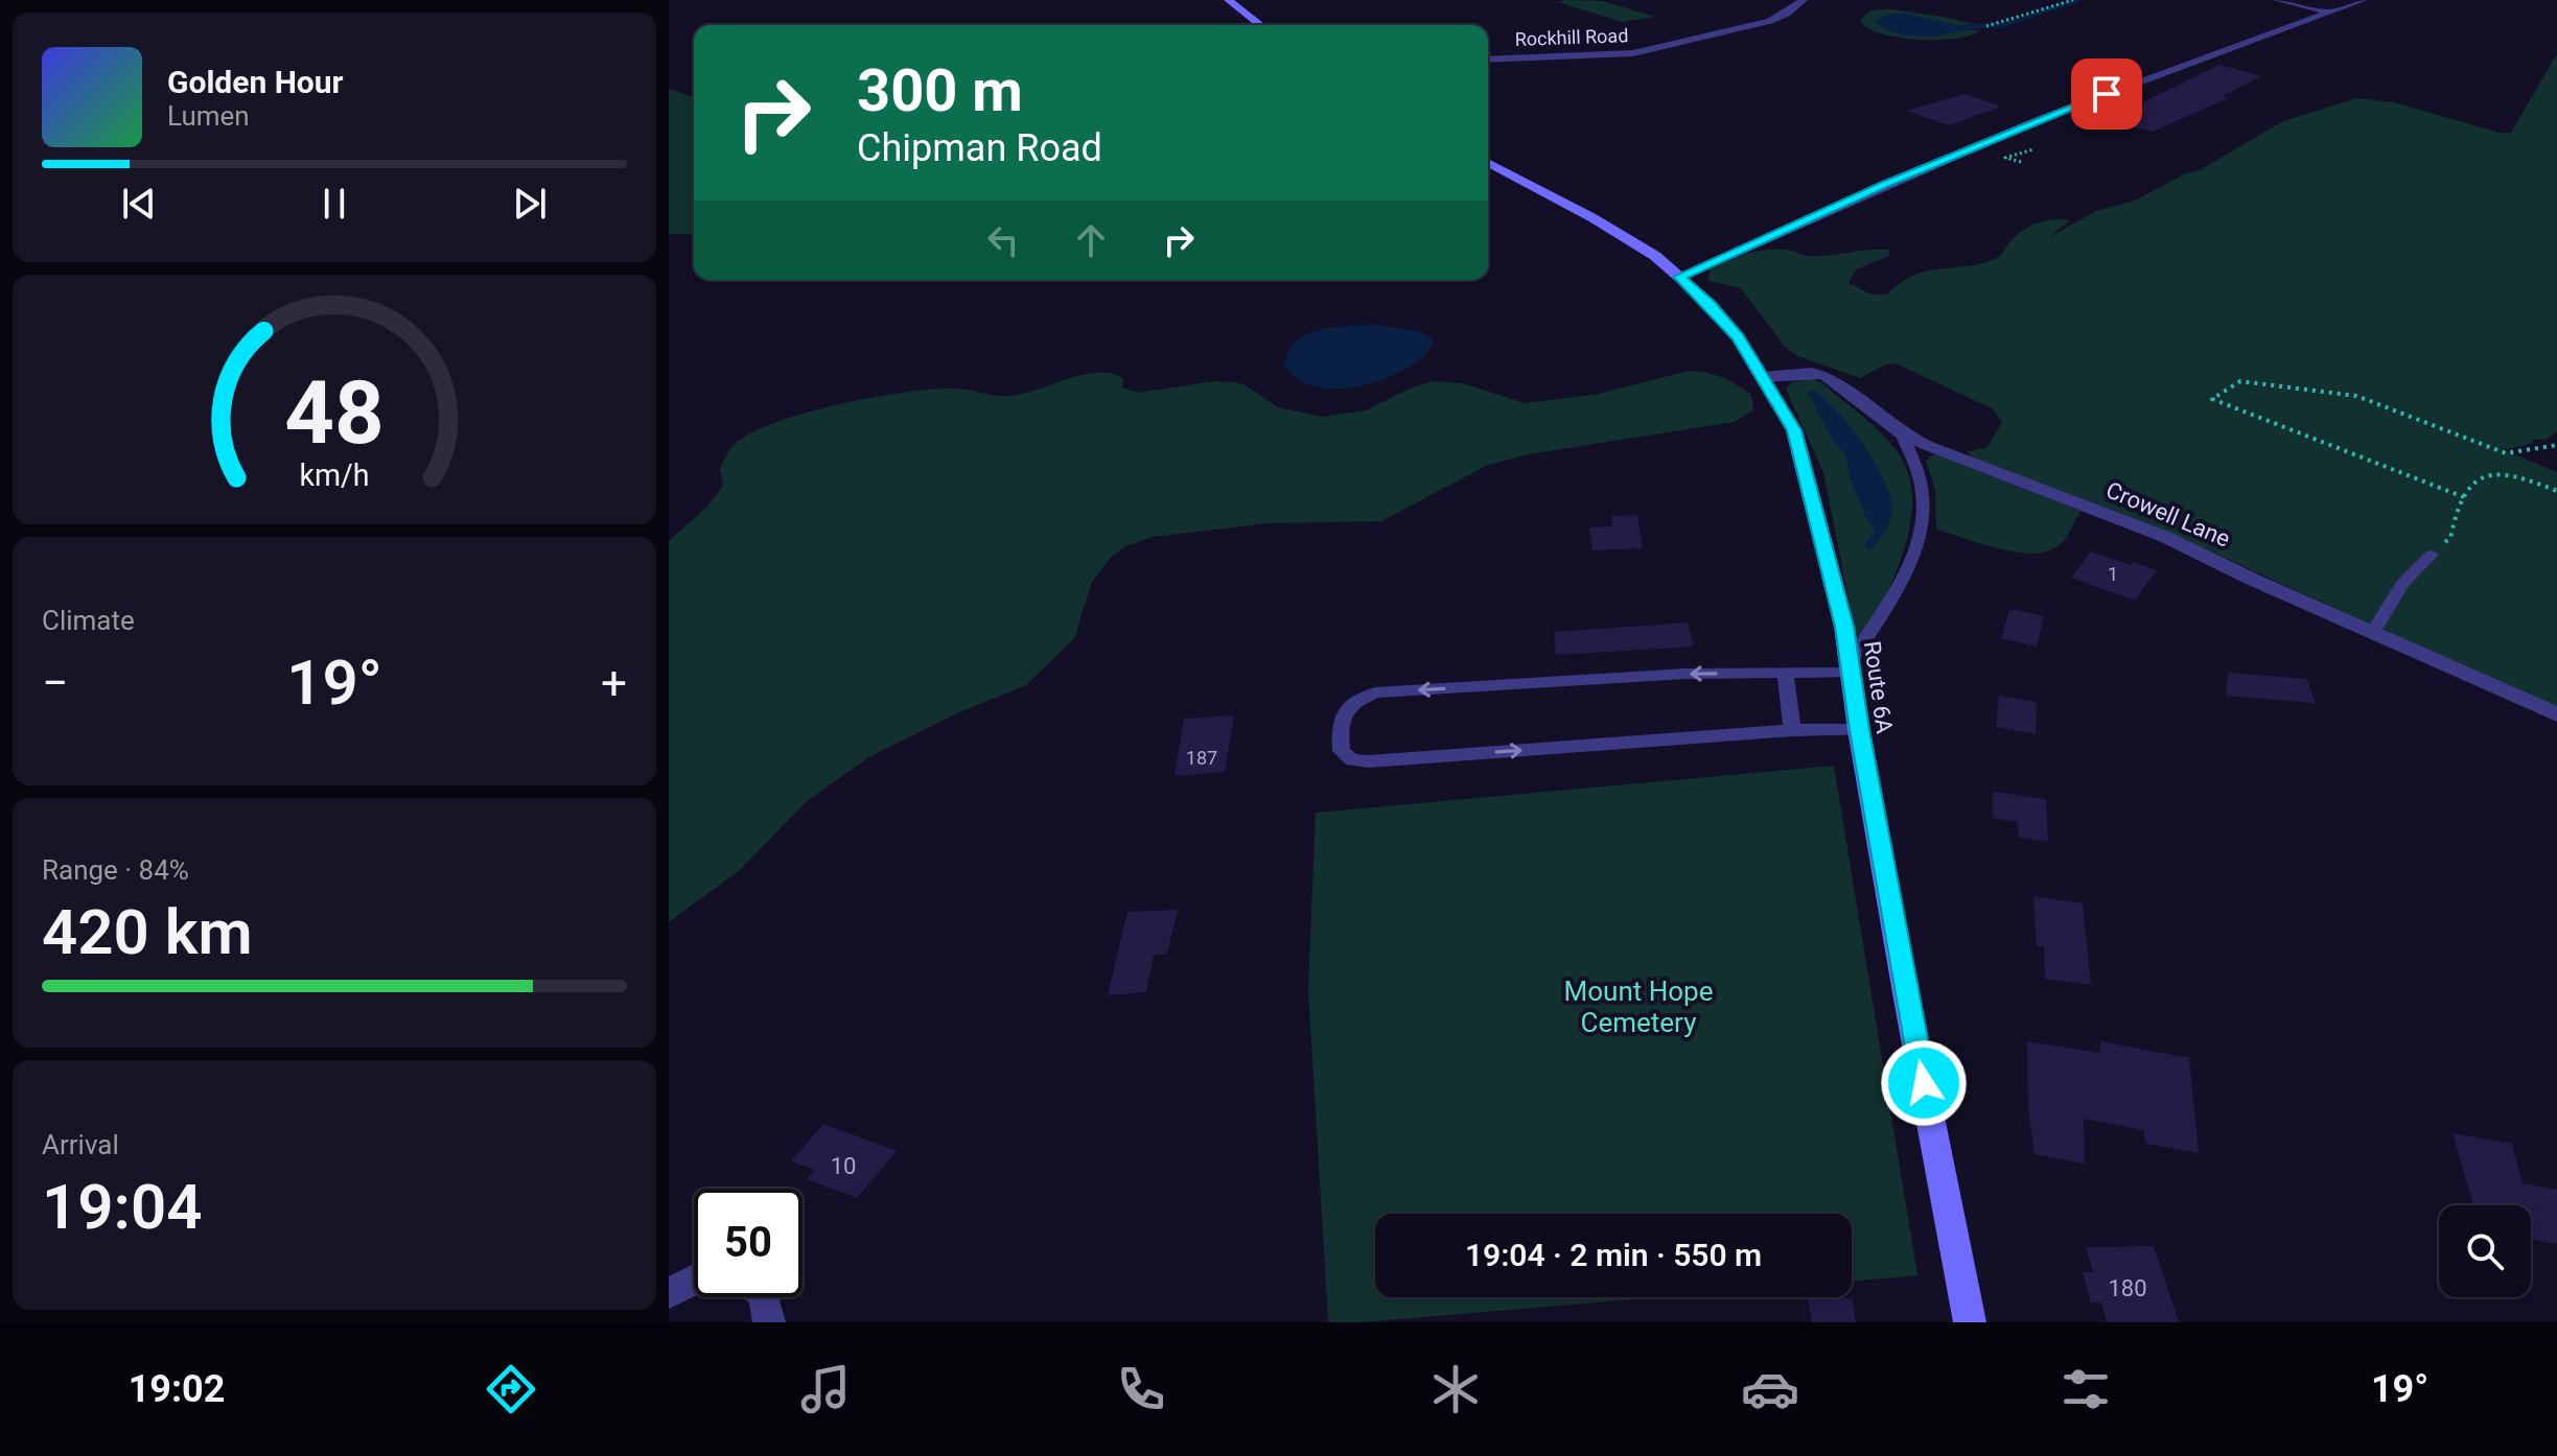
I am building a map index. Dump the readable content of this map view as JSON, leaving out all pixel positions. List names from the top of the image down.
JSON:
{
  "streets": {
    "main road": ["Route 6A"],
    "street": ["Rockhill Road", "Crowell Lane"]
  },
  "crossings": [
    ["Crowell Lane", "Route 6A"]
  ],
  "parks": ["Mount Hope Cemetery"],
  "house_numbers": [
    "1",
    "187",
    "10",
    "180"
  ],
  "page": {
    "turn": ["300 m", "Chipman Road"],
    "song": ["Golden Hour", "Lumen"],
    "tile": [
      "Climate",
      ["Range · 84%", "420 km"],
      ["Arrival", "19:04"]
    ],
    "heat": ["−", "19°", "+"],
    "limit": "50",
    "trip": "19:04 · 2 min · 550 m",
    "tabs": ["19:02", "19°"],
    "gauge": ["48", "km/h"]
  }
}
